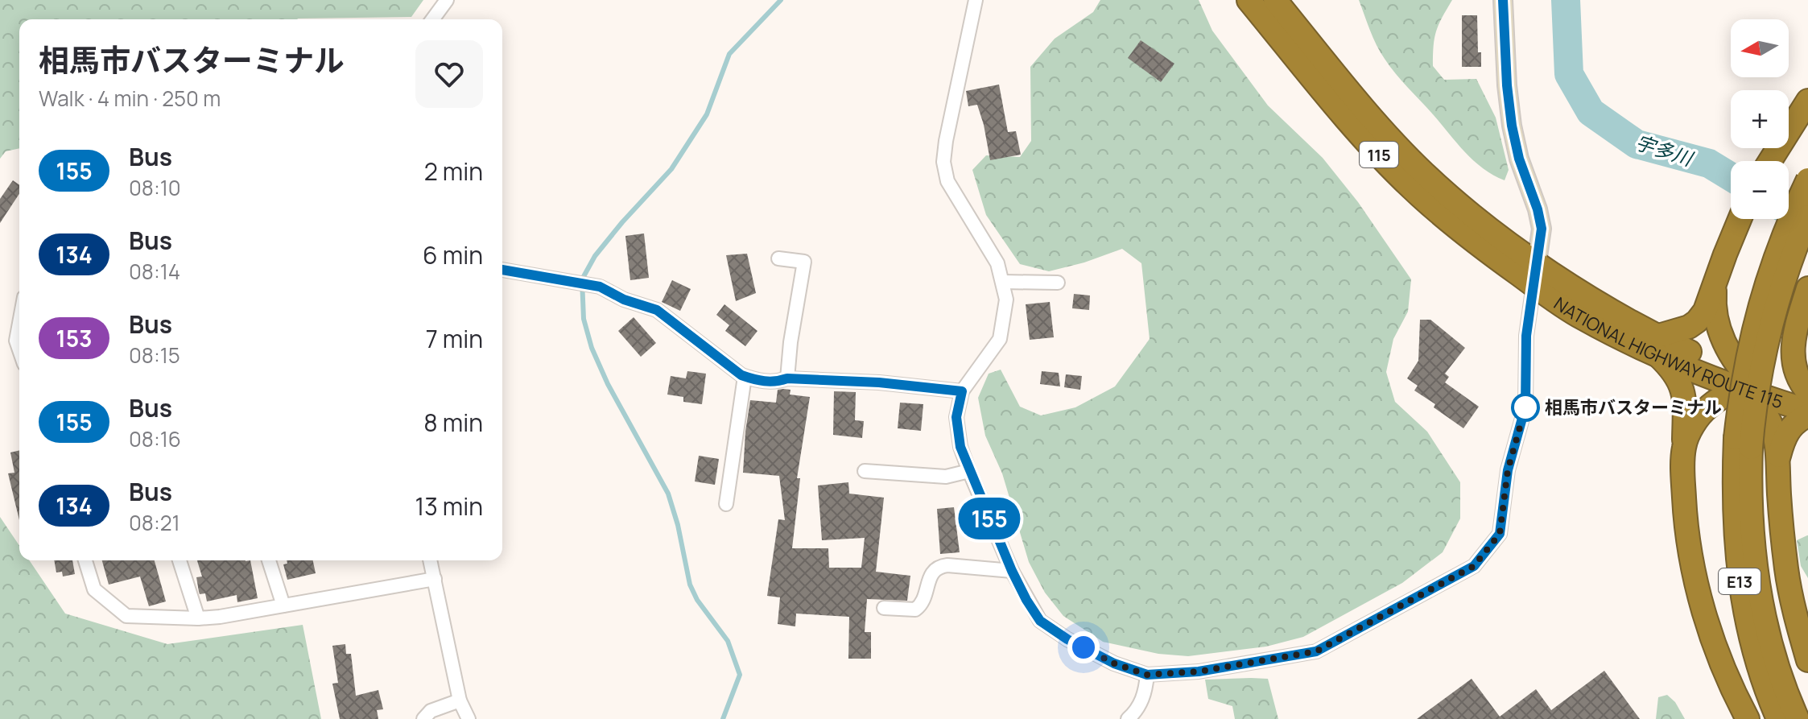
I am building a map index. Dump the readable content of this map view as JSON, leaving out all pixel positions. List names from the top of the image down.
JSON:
{
  "streets": {
    "highway": ["115", "NATIONAL HIGHWAY ROUTE 115", "E13"]
  },
  "crossings": [
    ["115", "NATIONAL HIGHWAY ROUTE 115"]
  ],
  "water": ["宇多川"],
  "places": ["相馬市バスターミナル"],
  "lines": ["bus line 155"],
  "north": "left",
  "page": {
    "on_map": "155",
    "map_buttons": ["+", "−"],
    "heading": ["相馬市バスターミナル", "Walk · 4 min · 250 m"],
    "list": [
      {
        "mark": "155",
        "name": "Bus",
        "note": "08:10",
        "value": "2 min"
      },
      {
        "mark": "134",
        "name": "Bus",
        "note": "08:14",
        "value": "6 min"
      },
      {
        "mark": "153",
        "name": "Bus",
        "note": "08:15",
        "value": "7 min"
      },
      {
        "mark": "155",
        "name": "Bus",
        "note": "08:16",
        "value": "8 min"
      },
      {
        "mark": "134",
        "name": "Bus",
        "note": "08:21",
        "value": "13 min"
      }
    ]
  }
}
